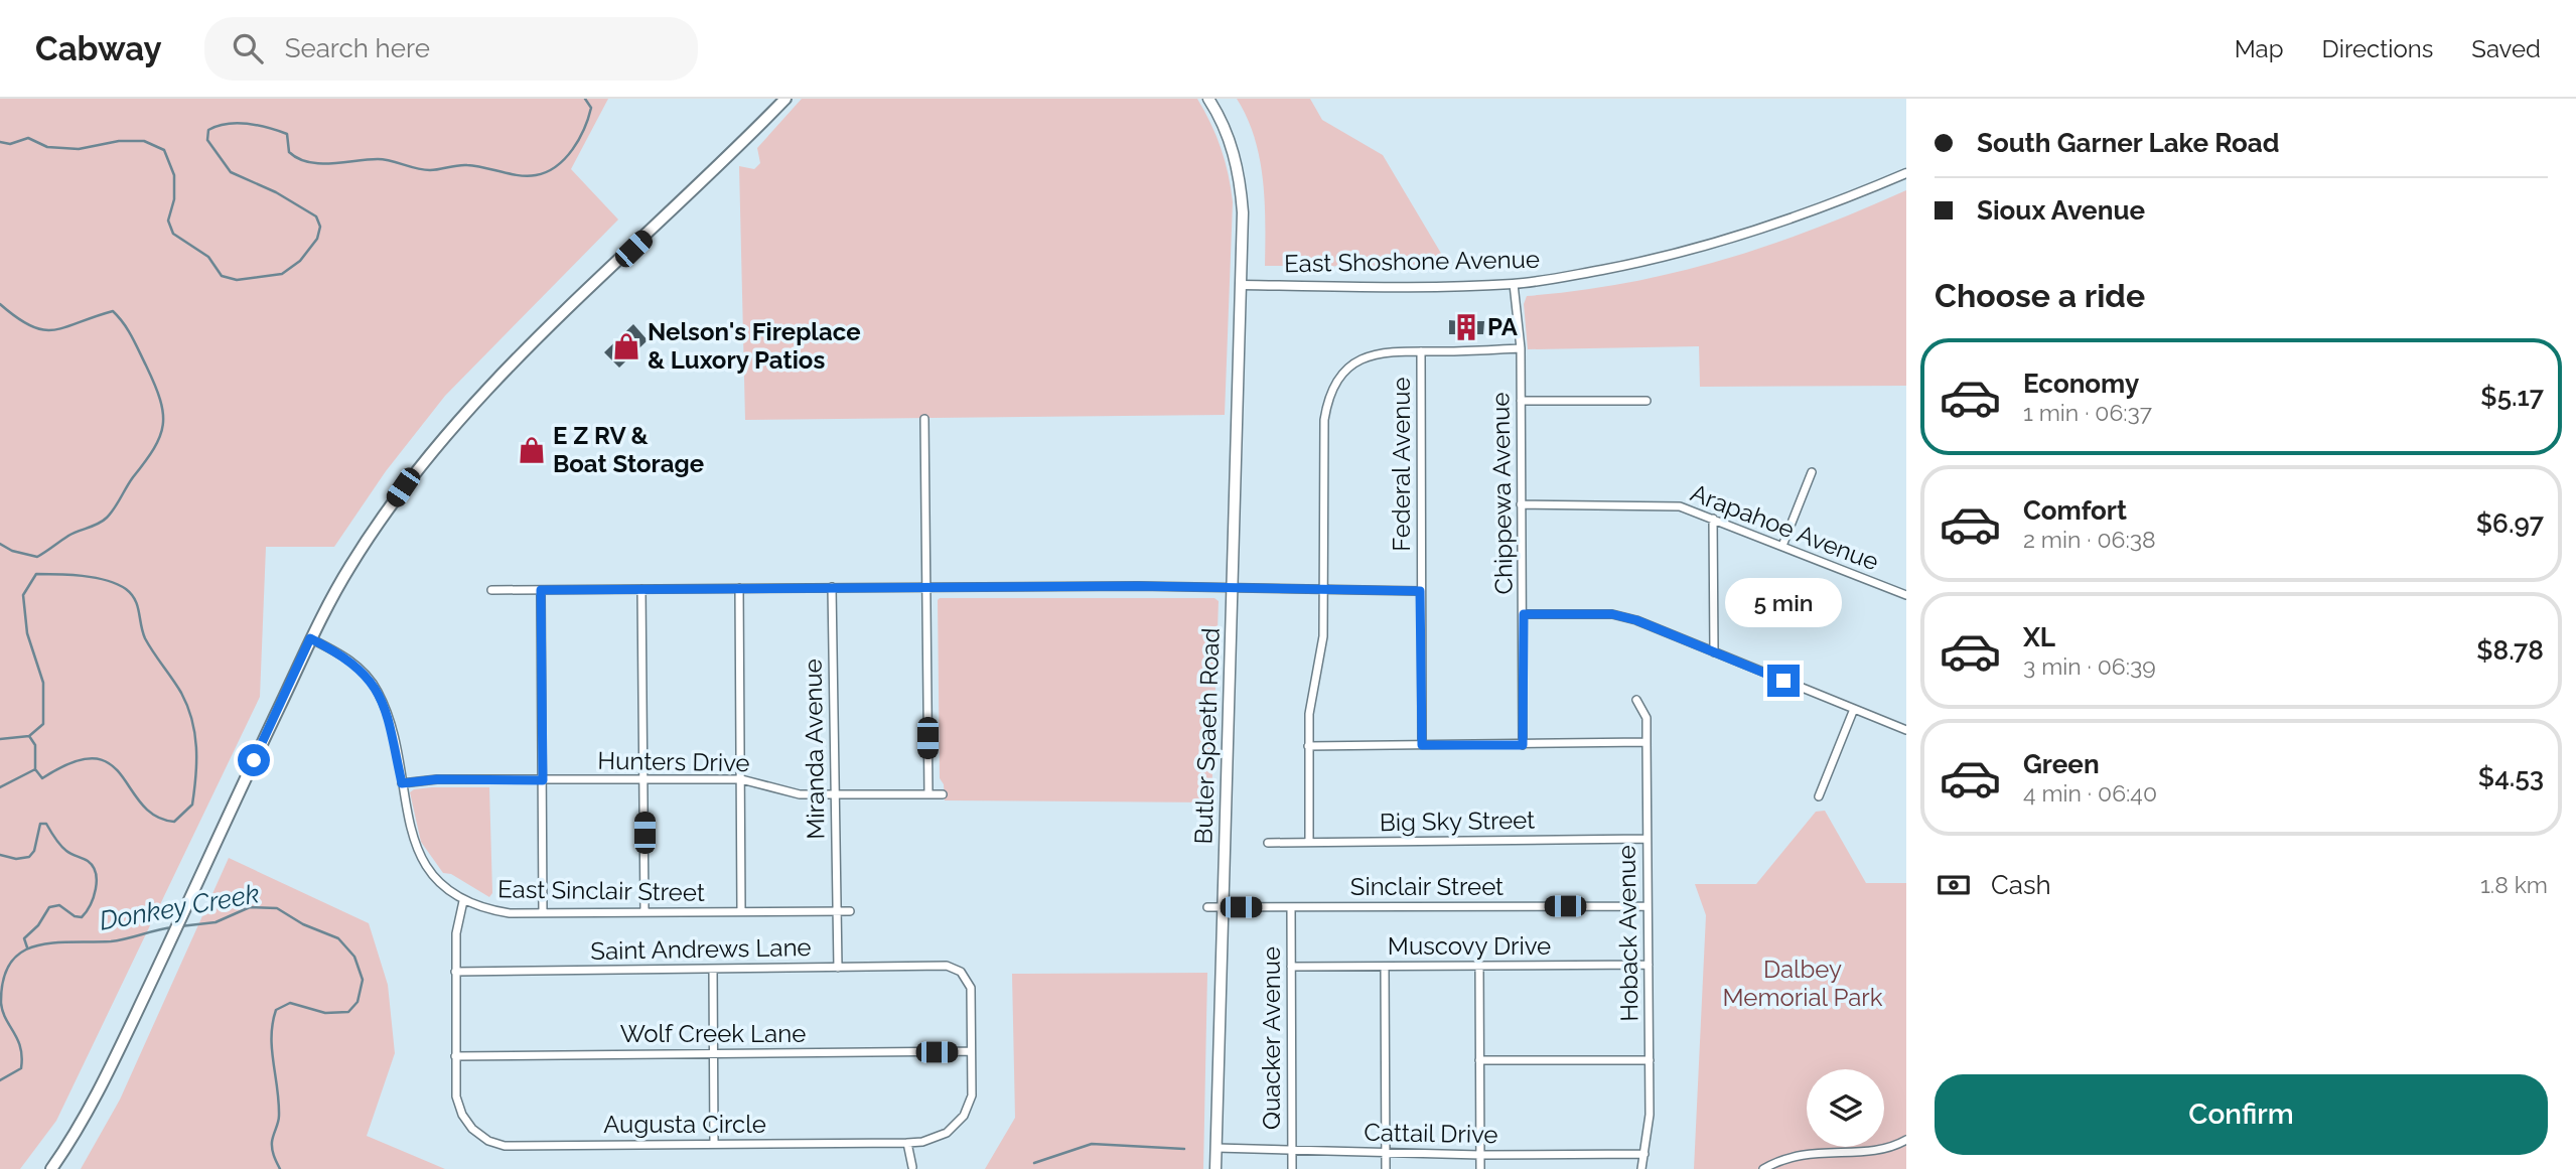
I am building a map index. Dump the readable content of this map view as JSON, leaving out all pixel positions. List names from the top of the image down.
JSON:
{
  "streets": {
    "main road": ["Butler Spaeth Road"],
    "street": [
      "East Shoshone Avenue",
      "Federal Avenue",
      "Chippewa Avenue",
      "Arapahoe Avenue",
      "Miranda Avenue",
      "Hunters Drive",
      "Big Sky Street",
      "Sinclair Street",
      "East Sinclair Street",
      "Hoback Avenue",
      "Muscovy Drive",
      "Saint Andrews Lane",
      "Wolf Creek Lane",
      "Quacker Avenue",
      "Augusta Circle",
      "Cattail Drive"
    ]
  },
  "crossings": [
    ["East Shoshone Avenue", "Chippewa Avenue"],
    ["East Shoshone Avenue", "Butler Spaeth Road"],
    ["Chippewa Avenue", "Arapahoe Avenue"],
    ["Butler Spaeth Road", "Sinclair Street"],
    ["Butler Spaeth Road", "Cattail Drive"],
    ["Miranda Avenue", "Hunters Drive"],
    ["Miranda Avenue", "East Sinclair Street"],
    ["Miranda Avenue", "Saint Andrews Lane"],
    ["Hunters Drive", "East Sinclair Street"],
    ["Big Sky Street", "Hoback Avenue"],
    ["Sinclair Street", "Hoback Avenue"],
    ["Sinclair Street", "Quacker Avenue"],
    ["East Sinclair Street", "Augusta Circle"],
    ["Hoback Avenue", "Muscovy Drive"],
    ["Hoback Avenue", "Cattail Drive"],
    ["Muscovy Drive", "Quacker Avenue"],
    ["Saint Andrews Lane", "Augusta Circle"],
    ["Wolf Creek Lane", "Augusta Circle"],
    ["Quacker Avenue", "Cattail Drive"]
  ],
  "water": ["Donkey Creek"],
  "parks": ["Dalbey Memorial Park"],
  "places": {
    "building": ["PA"],
    "shop": ["Nelson's Fireplace & Luxory Patios", "E Z RV & Boat Storage"]
  },
  "page": {
    "header": "Cabway",
    "search": "Search here",
    "nav": ["Map", "Directions", "Saved"],
    "banner": ["South Garner Lake Road", "Sioux Avenue"],
    "heading": "Choose a ride",
    "list": [
      {
        "name": "Economy",
        "note": "1 min · 06:37",
        "value": "$5.17"
      },
      {
        "name": "Comfort",
        "note": "2 min · 06:38",
        "value": "$6.97"
      },
      {
        "name": "XL",
        "note": "3 min · 06:39",
        "value": "$8.78"
      },
      {
        "name": "Green",
        "note": "4 min · 06:40",
        "value": "$4.53"
      }
    ],
    "bubble": "5 min",
    "pay": ["Cash", "1.8 km"],
    "buttons": "Confirm"
  }
}
